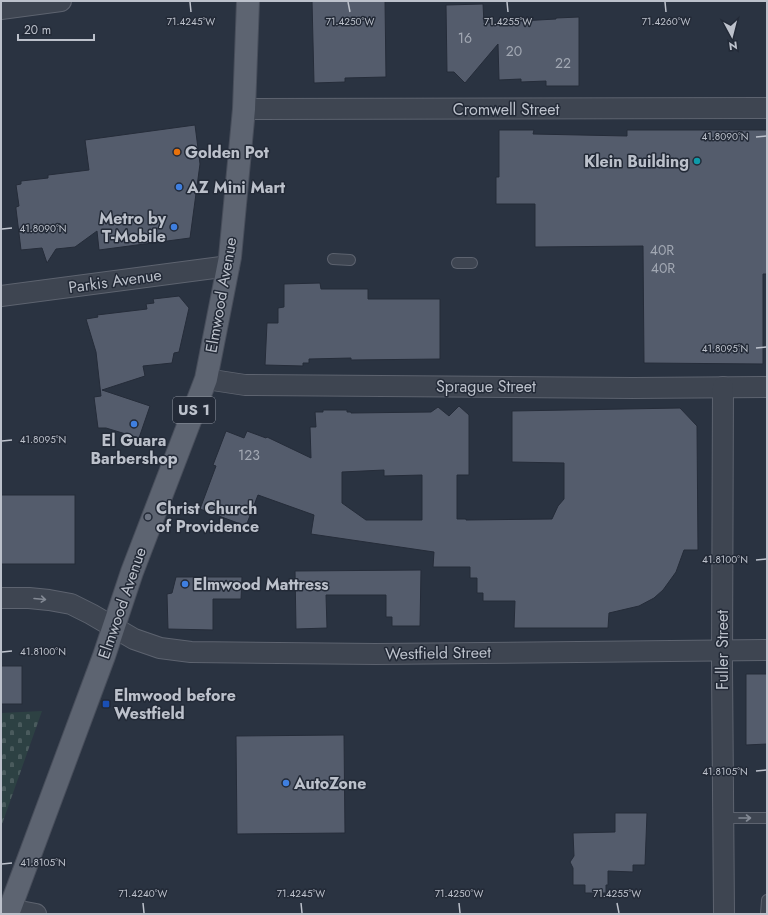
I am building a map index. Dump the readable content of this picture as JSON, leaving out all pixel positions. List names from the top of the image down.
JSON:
{
  "streets": {
    "main road": ["Elmwood Avenue", "US 1"],
    "street": [
      "Cromwell Street",
      "Parkis Avenue",
      "Sprague Street",
      "Fuller Street",
      "Westfield Street"
    ]
  },
  "crossings": [
    ["Cromwell Street", "Elmwood Avenue"],
    ["Parkis Avenue", "Elmwood Avenue"],
    ["Elmwood Avenue", "Sprague Street"],
    ["Elmwood Avenue", "Westfield Street"],
    ["Sprague Street", "Fuller Street"],
    ["Fuller Street", "Westfield Street"]
  ],
  "places": {
    "other": [
      "Golden Pot",
      "Klein Building",
      "AZ Mini Mart",
      "Metro by T-Mobile",
      "El Guara Barbershop",
      "Christ Church of Providence",
      "Elmwood Mattress",
      "AutoZone"
    ],
    "transit": ["Elmwood before Westfield"]
  },
  "house_numbers": [
    "16",
    "20",
    "22",
    "40R",
    "40R",
    "123"
  ],
  "scale_bar": "20 m",
  "north": "bottom",
  "coordinates": [
    "71.4245°W",
    "71.4250°W",
    "71.4255°W",
    "71.4260°W",
    "41.8090°N",
    "41.8095°N",
    "41.8100°N",
    "41.8105°N",
    "71.4240°W"
  ]
}
